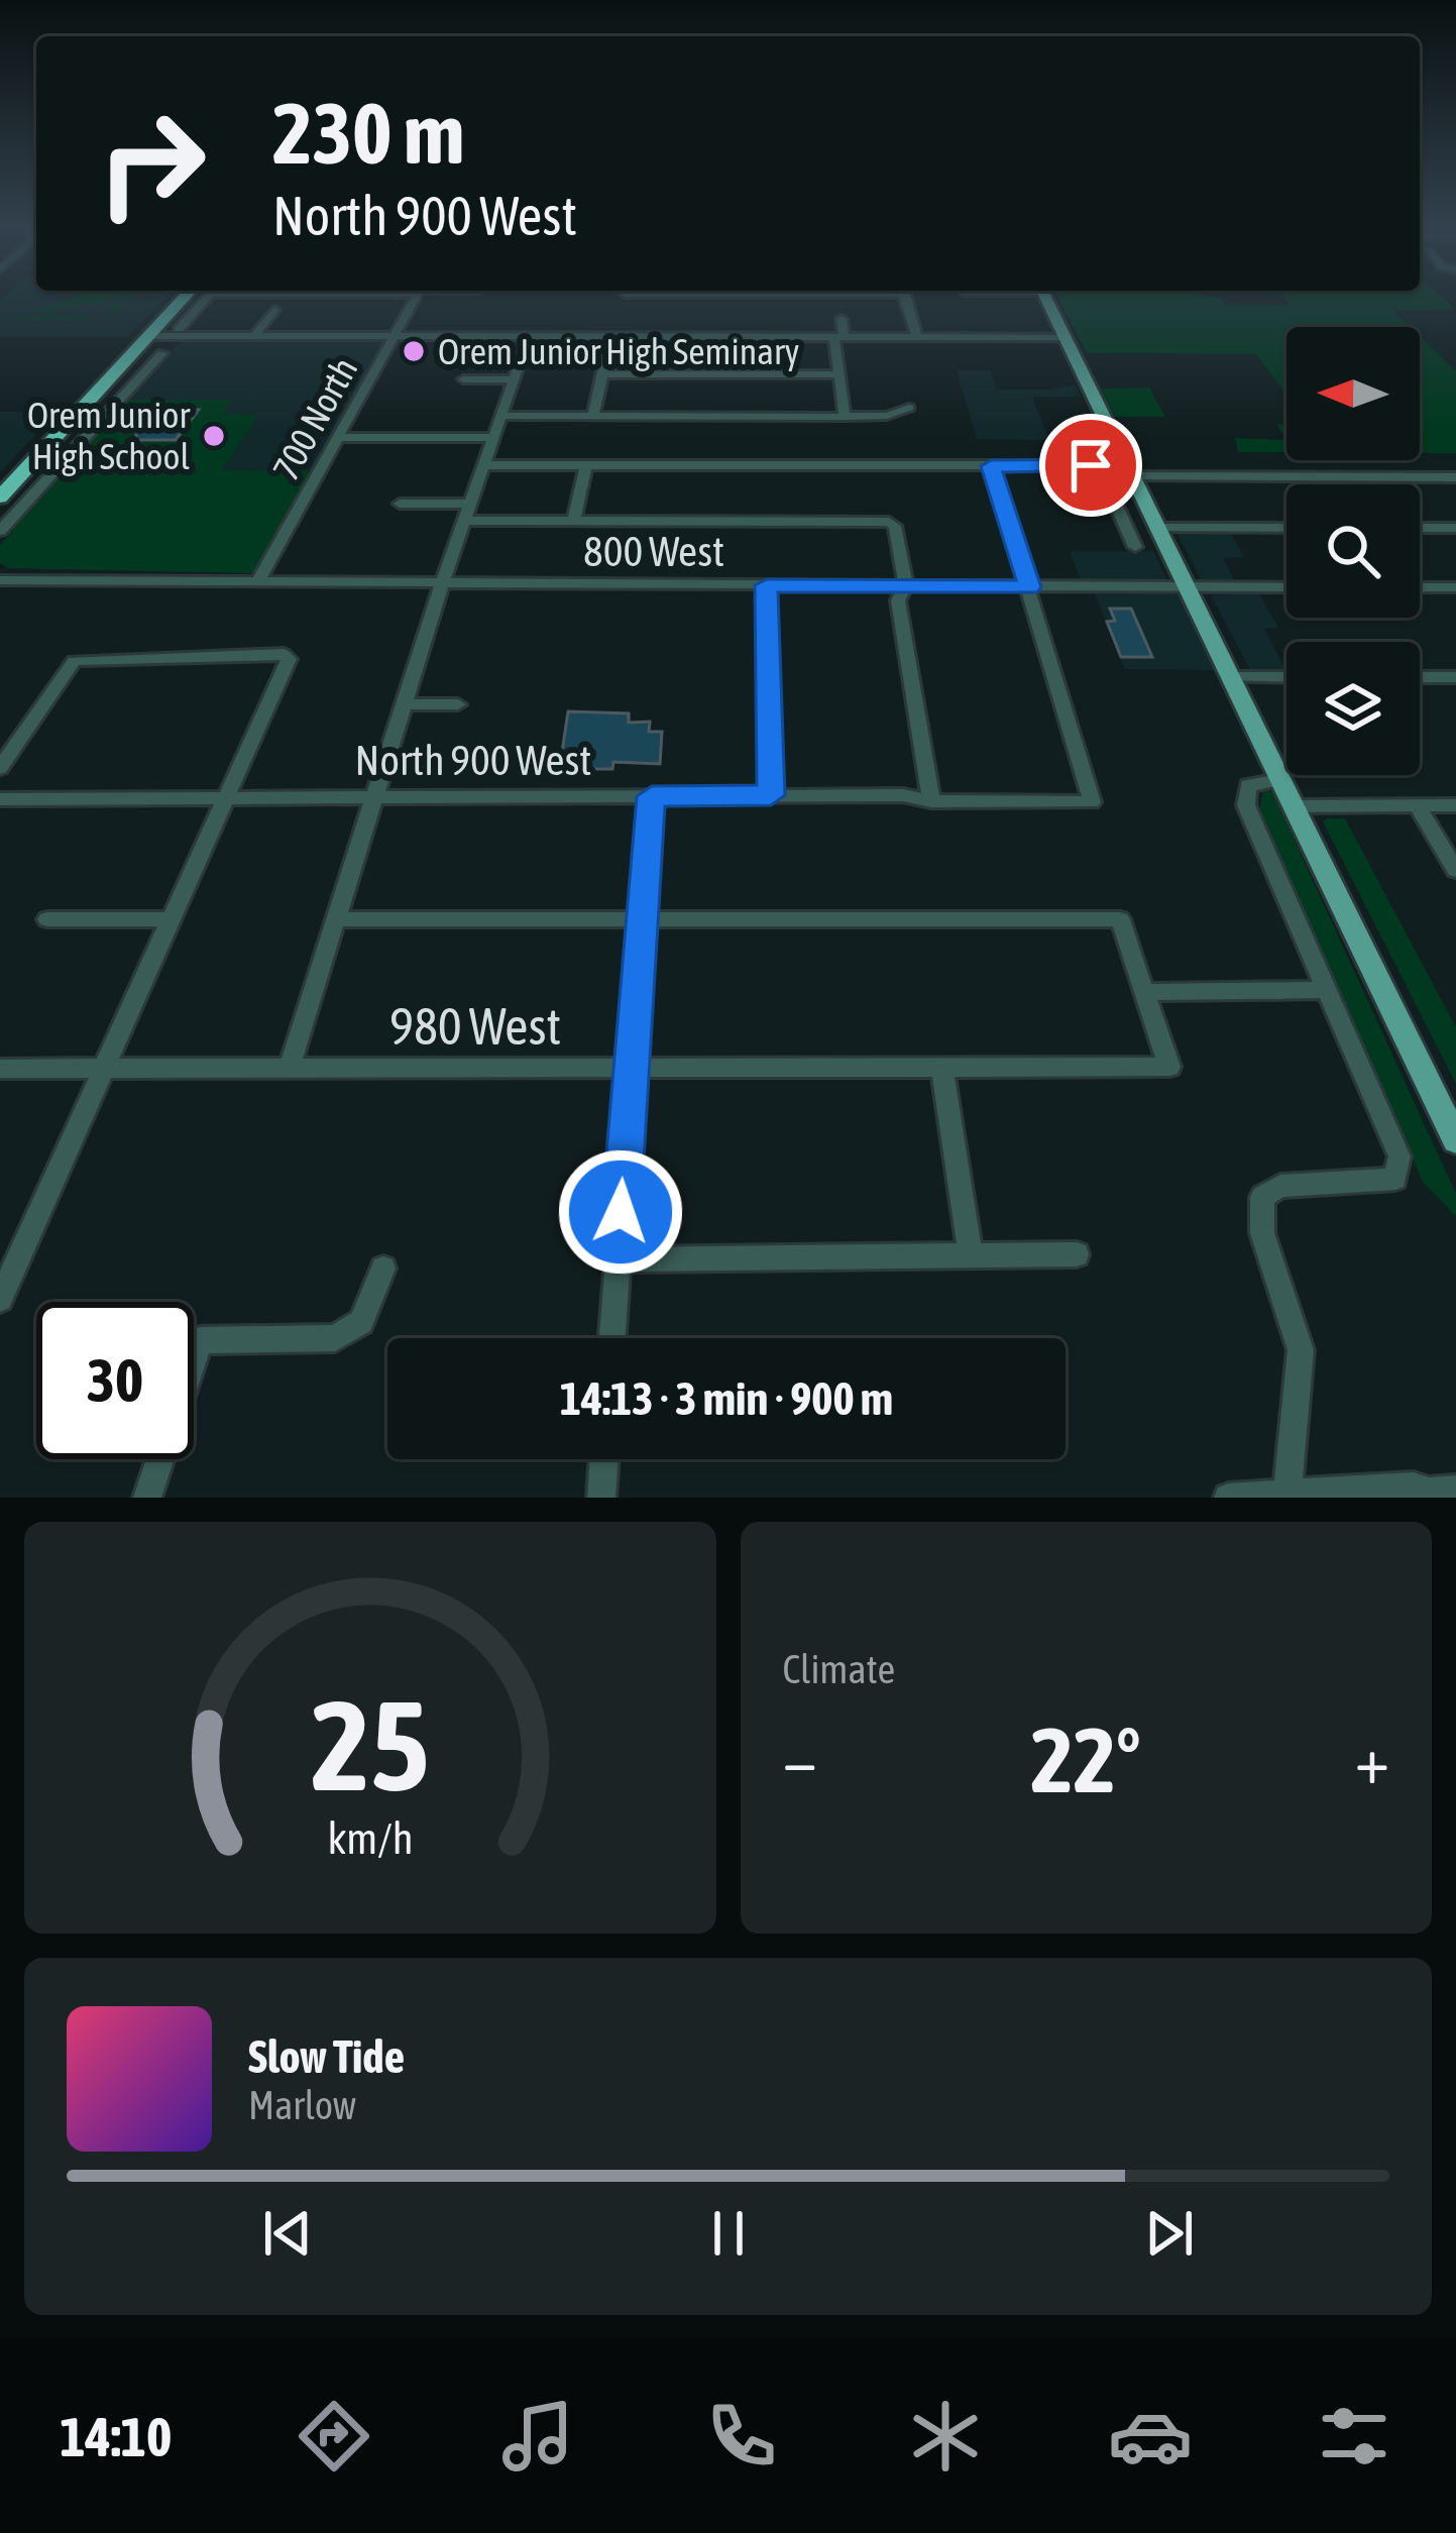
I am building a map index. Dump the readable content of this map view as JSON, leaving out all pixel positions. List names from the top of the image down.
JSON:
{
  "streets": {
    "street": [
      "700 North",
      "800 West",
      "North 900 West",
      "980 West"
    ]
  },
  "crossings": [
    ["700 North", "800 West"],
    ["800 West", "North 900 West"]
  ],
  "places": ["Orem Junior High Seminary", "Orem Junior High School"],
  "north": "left",
  "page": {
    "turn": ["230 m", "North 900 West"],
    "limit": "30",
    "trip": "14:13 · 3 min · 900 m",
    "tile": "Climate",
    "heat": ["−", "22°", "+"],
    "song": ["Slow Tide", "Marlow"],
    "tabs": "14:10",
    "gauge": ["25", "km/h"]
  }
}
